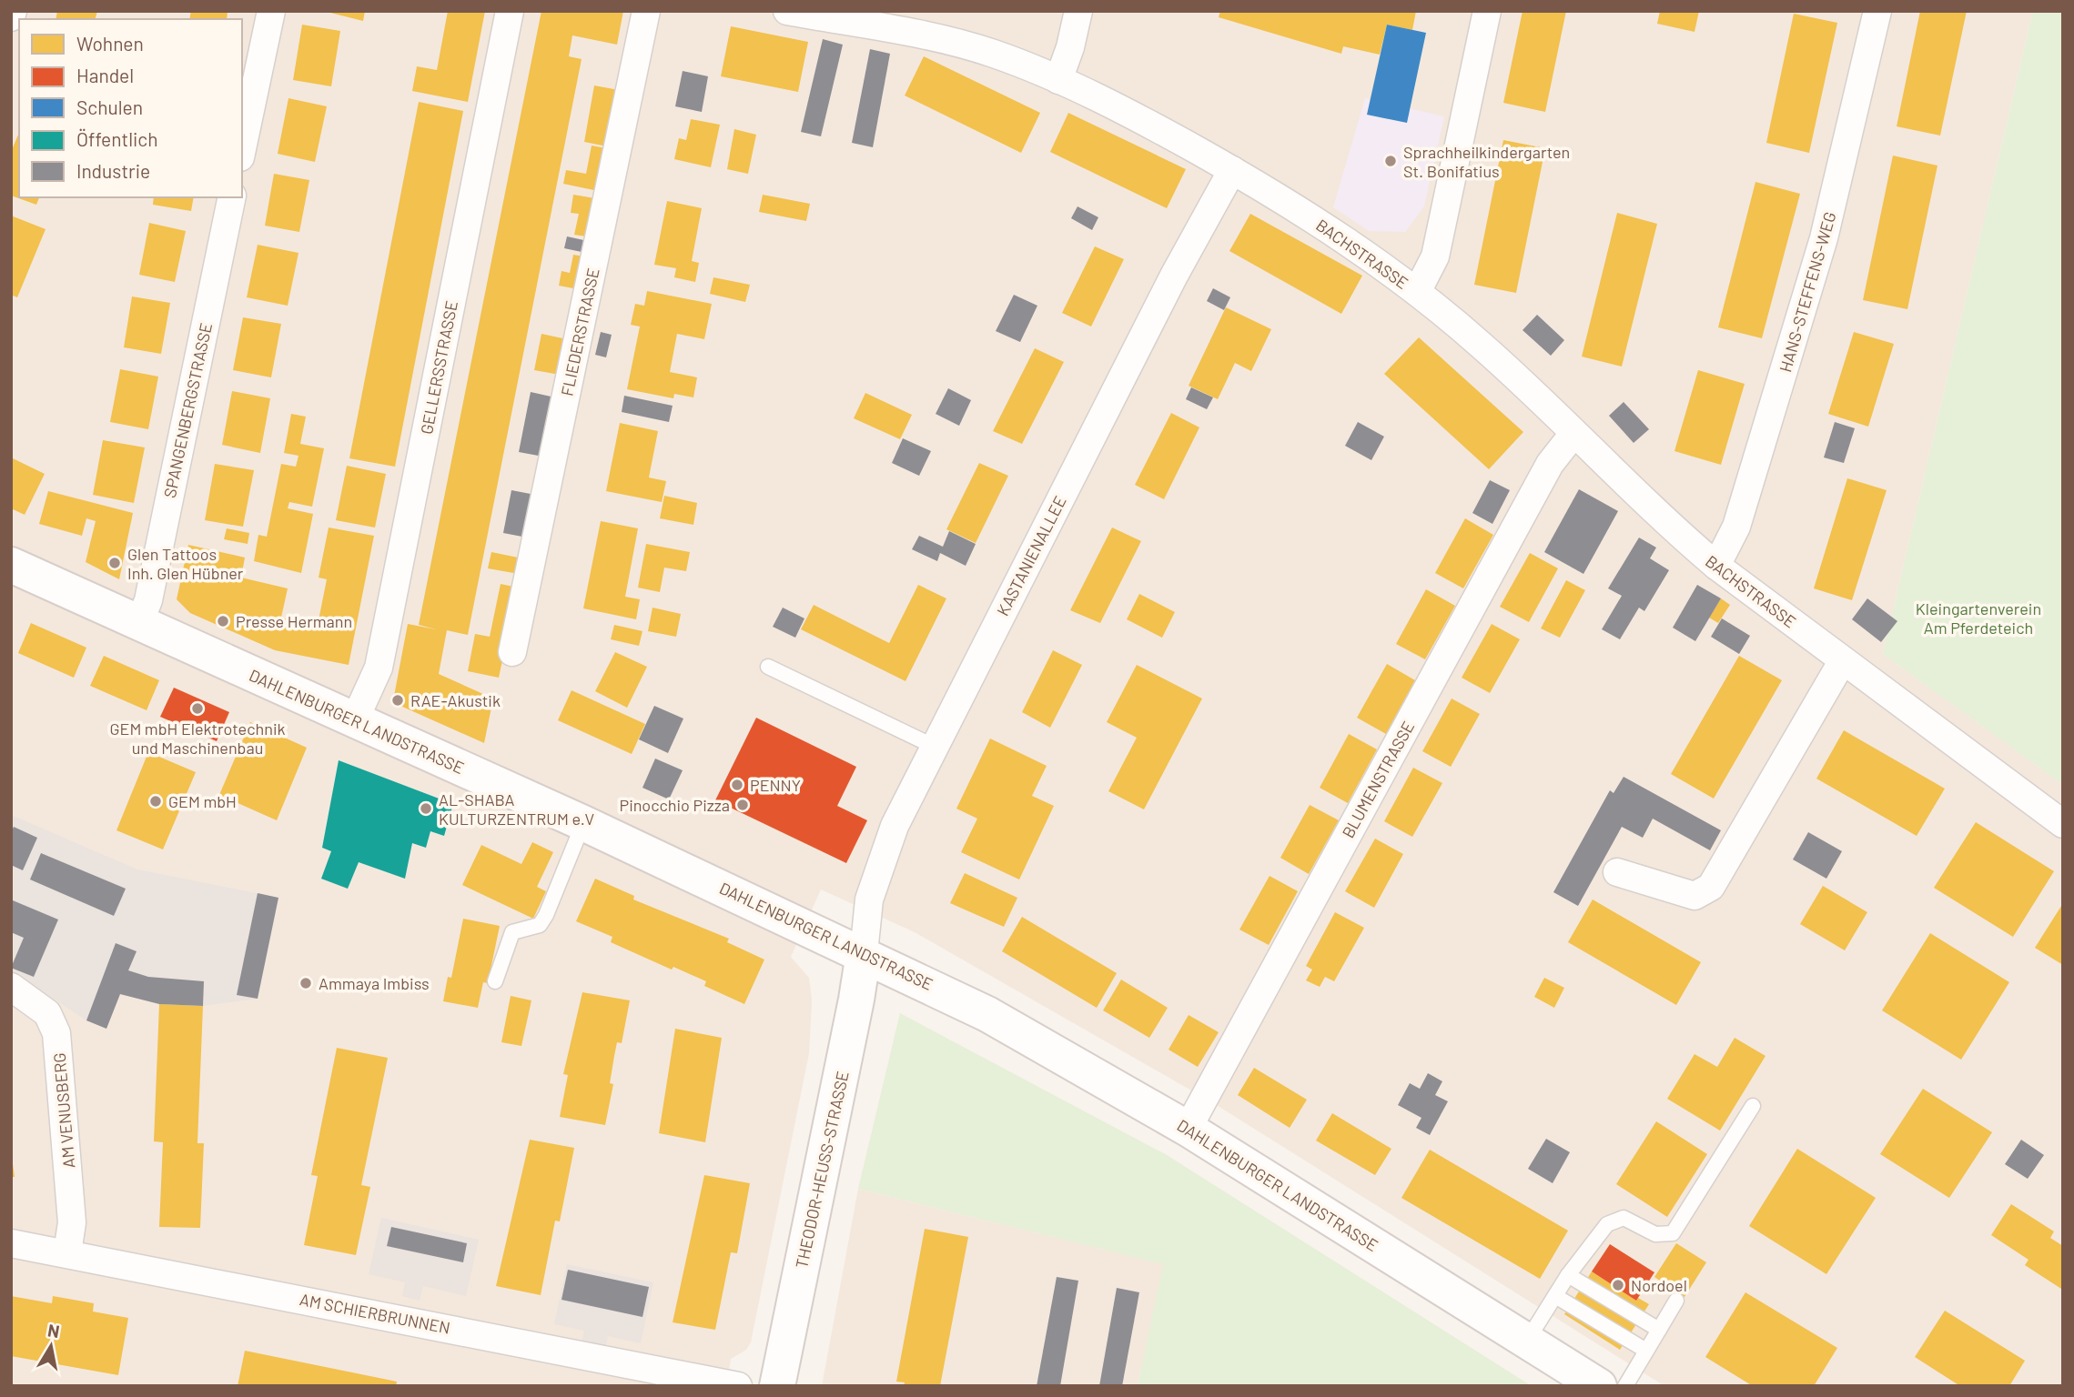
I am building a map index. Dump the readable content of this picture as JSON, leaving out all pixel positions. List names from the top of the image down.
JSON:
{
  "streets": {
    "main road": ["DAHLENBURGER LANDSTRASSE", "THEODOR-HEUSS-STRASSE"],
    "street": [
      "BACHSTRASSE",
      "HANS-STEFFENS-WEG",
      "FLIEDERSTRASSE",
      "GELLERSSTRASSE",
      "SPANGENBERGSTRASSE",
      "KASTANIENALLEE",
      "BLUMENSTRASSE",
      "AM VENUSBERG",
      "AM SCHIERBRUNNEN"
    ]
  },
  "crossings": [
    ["BACHSTRASSE", "HANS-STEFFENS-WEG"],
    ["BACHSTRASSE", "KASTANIENALLEE"],
    ["BACHSTRASSE", "BLUMENSTRASSE"],
    ["GELLERSSTRASSE", "DAHLENBURGER LANDSTRASSE"],
    ["SPANGENBERGSTRASSE", "DAHLENBURGER LANDSTRASSE"],
    ["KASTANIENALLEE", "DAHLENBURGER LANDSTRASSE"],
    ["KASTANIENALLEE", "THEODOR-HEUSS-STRASSE"],
    ["DAHLENBURGER LANDSTRASSE", "BLUMENSTRASSE"],
    ["DAHLENBURGER LANDSTRASSE", "THEODOR-HEUSS-STRASSE"],
    ["AM VENUSBERG", "AM SCHIERBRUNNEN"]
  ],
  "parks": ["Kleingartenverein Am Pferdeteich"],
  "places": [
    "Sprachheilkindergarten St. Bonifatius",
    "Glen Tattoos Inh. Glen Hübner",
    "Presse Hermann",
    "RAE-Akustik",
    "GEM mbH Elektrotechnik und Maschinenbau",
    "PENNY",
    "GEM mbH",
    "Pinocchio Pizza",
    "AL-SHABA KULTURZENTRUM e.V",
    "Ammaya Imbiss",
    "Nordoel"
  ],
  "legend": [
    "Wohnen",
    "Handel",
    "Schulen",
    "Öffentlich",
    "Industrie"
  ],
  "north": "top"
}
